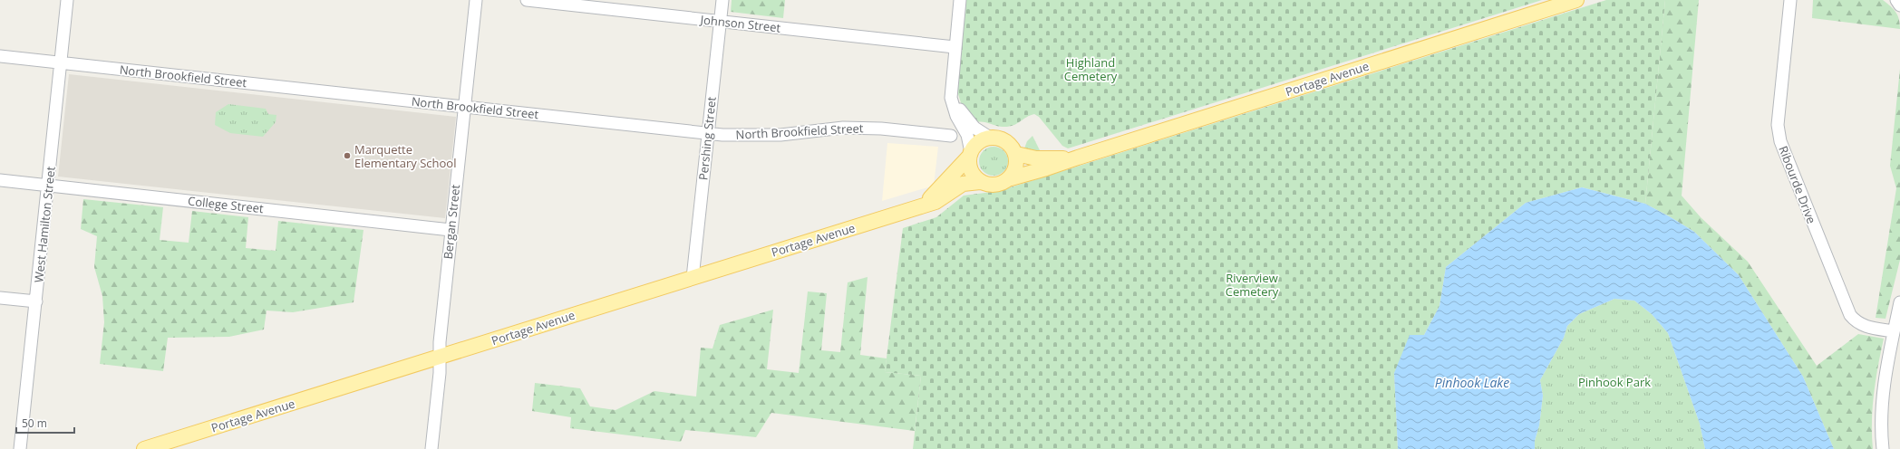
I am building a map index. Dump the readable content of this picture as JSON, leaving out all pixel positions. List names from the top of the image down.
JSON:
{
  "streets": {
    "main road": ["Portage Avenue"],
    "street": [
      "Johnson Street",
      "North Brookfield Street",
      "Pershing Street",
      "Ribourde Drive",
      "College Street",
      "Bergan Street",
      "West Hamilton Street"
    ]
  },
  "crossings": [
    ["Johnson Street", "Pershing Street"],
    ["North Brookfield Street", "Pershing Street"],
    ["North Brookfield Street", "Bergan Street"],
    ["North Brookfield Street", "West Hamilton Street"],
    ["Portage Avenue", "Pershing Street"],
    ["Portage Avenue", "Bergan Street"],
    ["College Street", "Bergan Street"],
    ["College Street", "West Hamilton Street"]
  ],
  "water": ["Pinhook Lake"],
  "parks": ["Highland Cemetery", "Riverview Cemetery", "Pinhook Park"],
  "places": ["Marquette Elementary School"],
  "scale_bar": "50 m"
}
